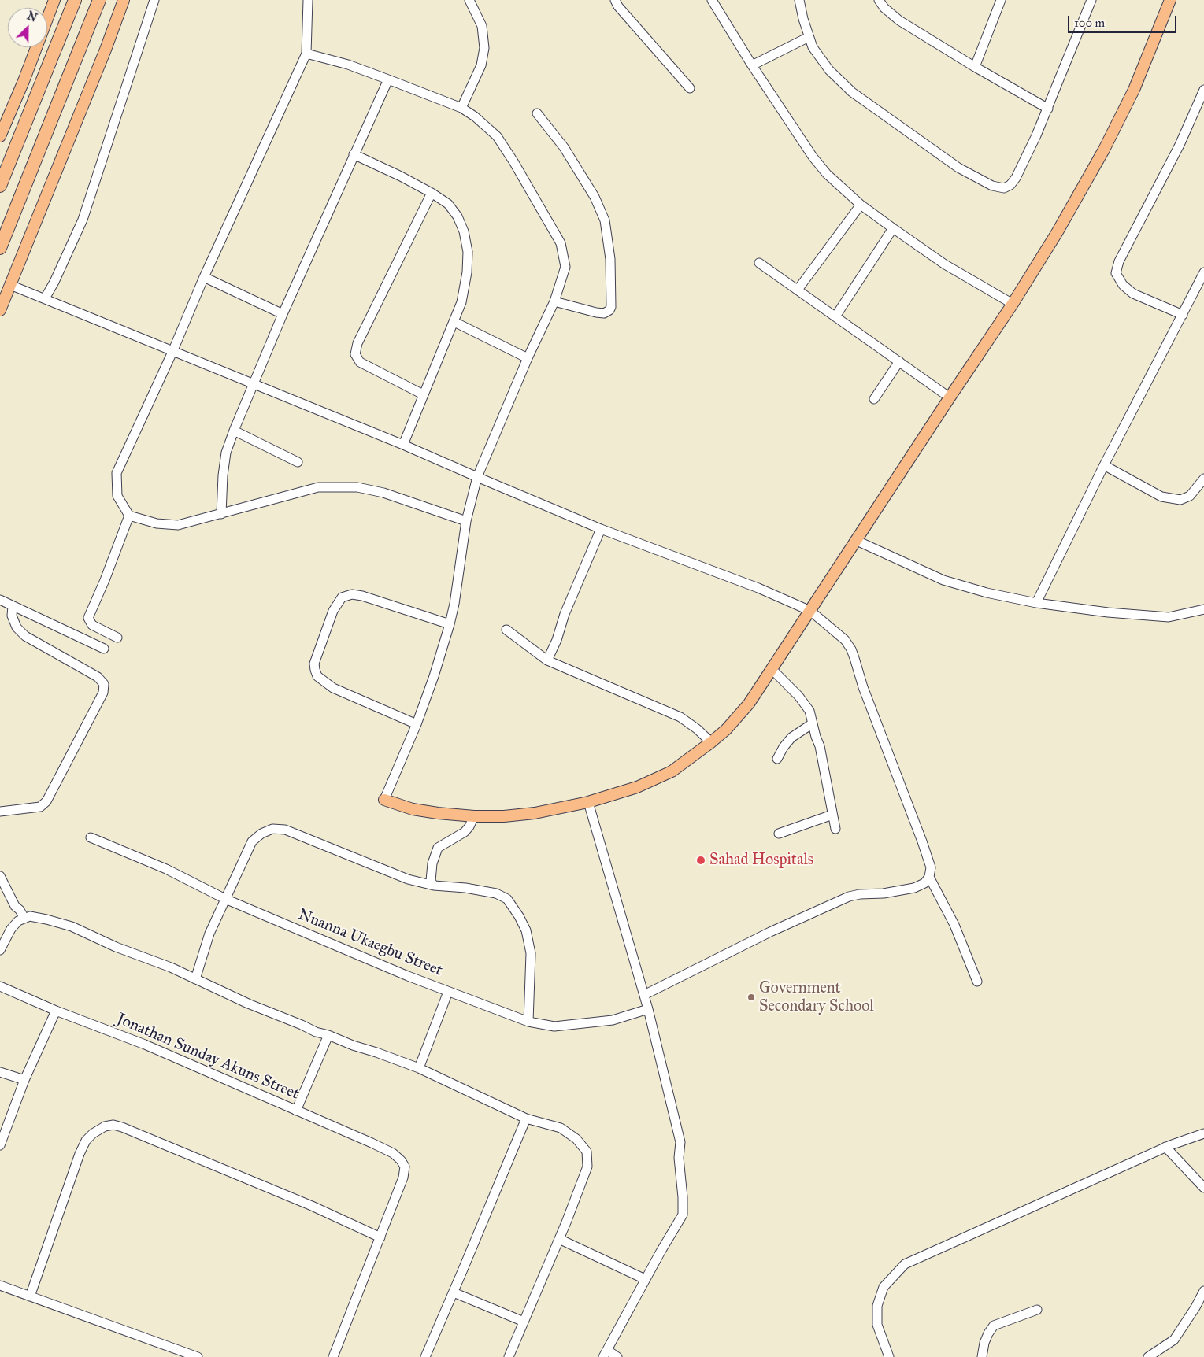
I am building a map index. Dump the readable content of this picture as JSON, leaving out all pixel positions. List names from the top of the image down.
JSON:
{
  "streets": {
    "street": ["Nnanna Ukaegbu Street", "Jonathan Sunday Akuns Street"]
  },
  "places": ["Sahad Hospitals", "Government Secondary School"],
  "scale_bar": "100 m",
  "north": "top right"
}
